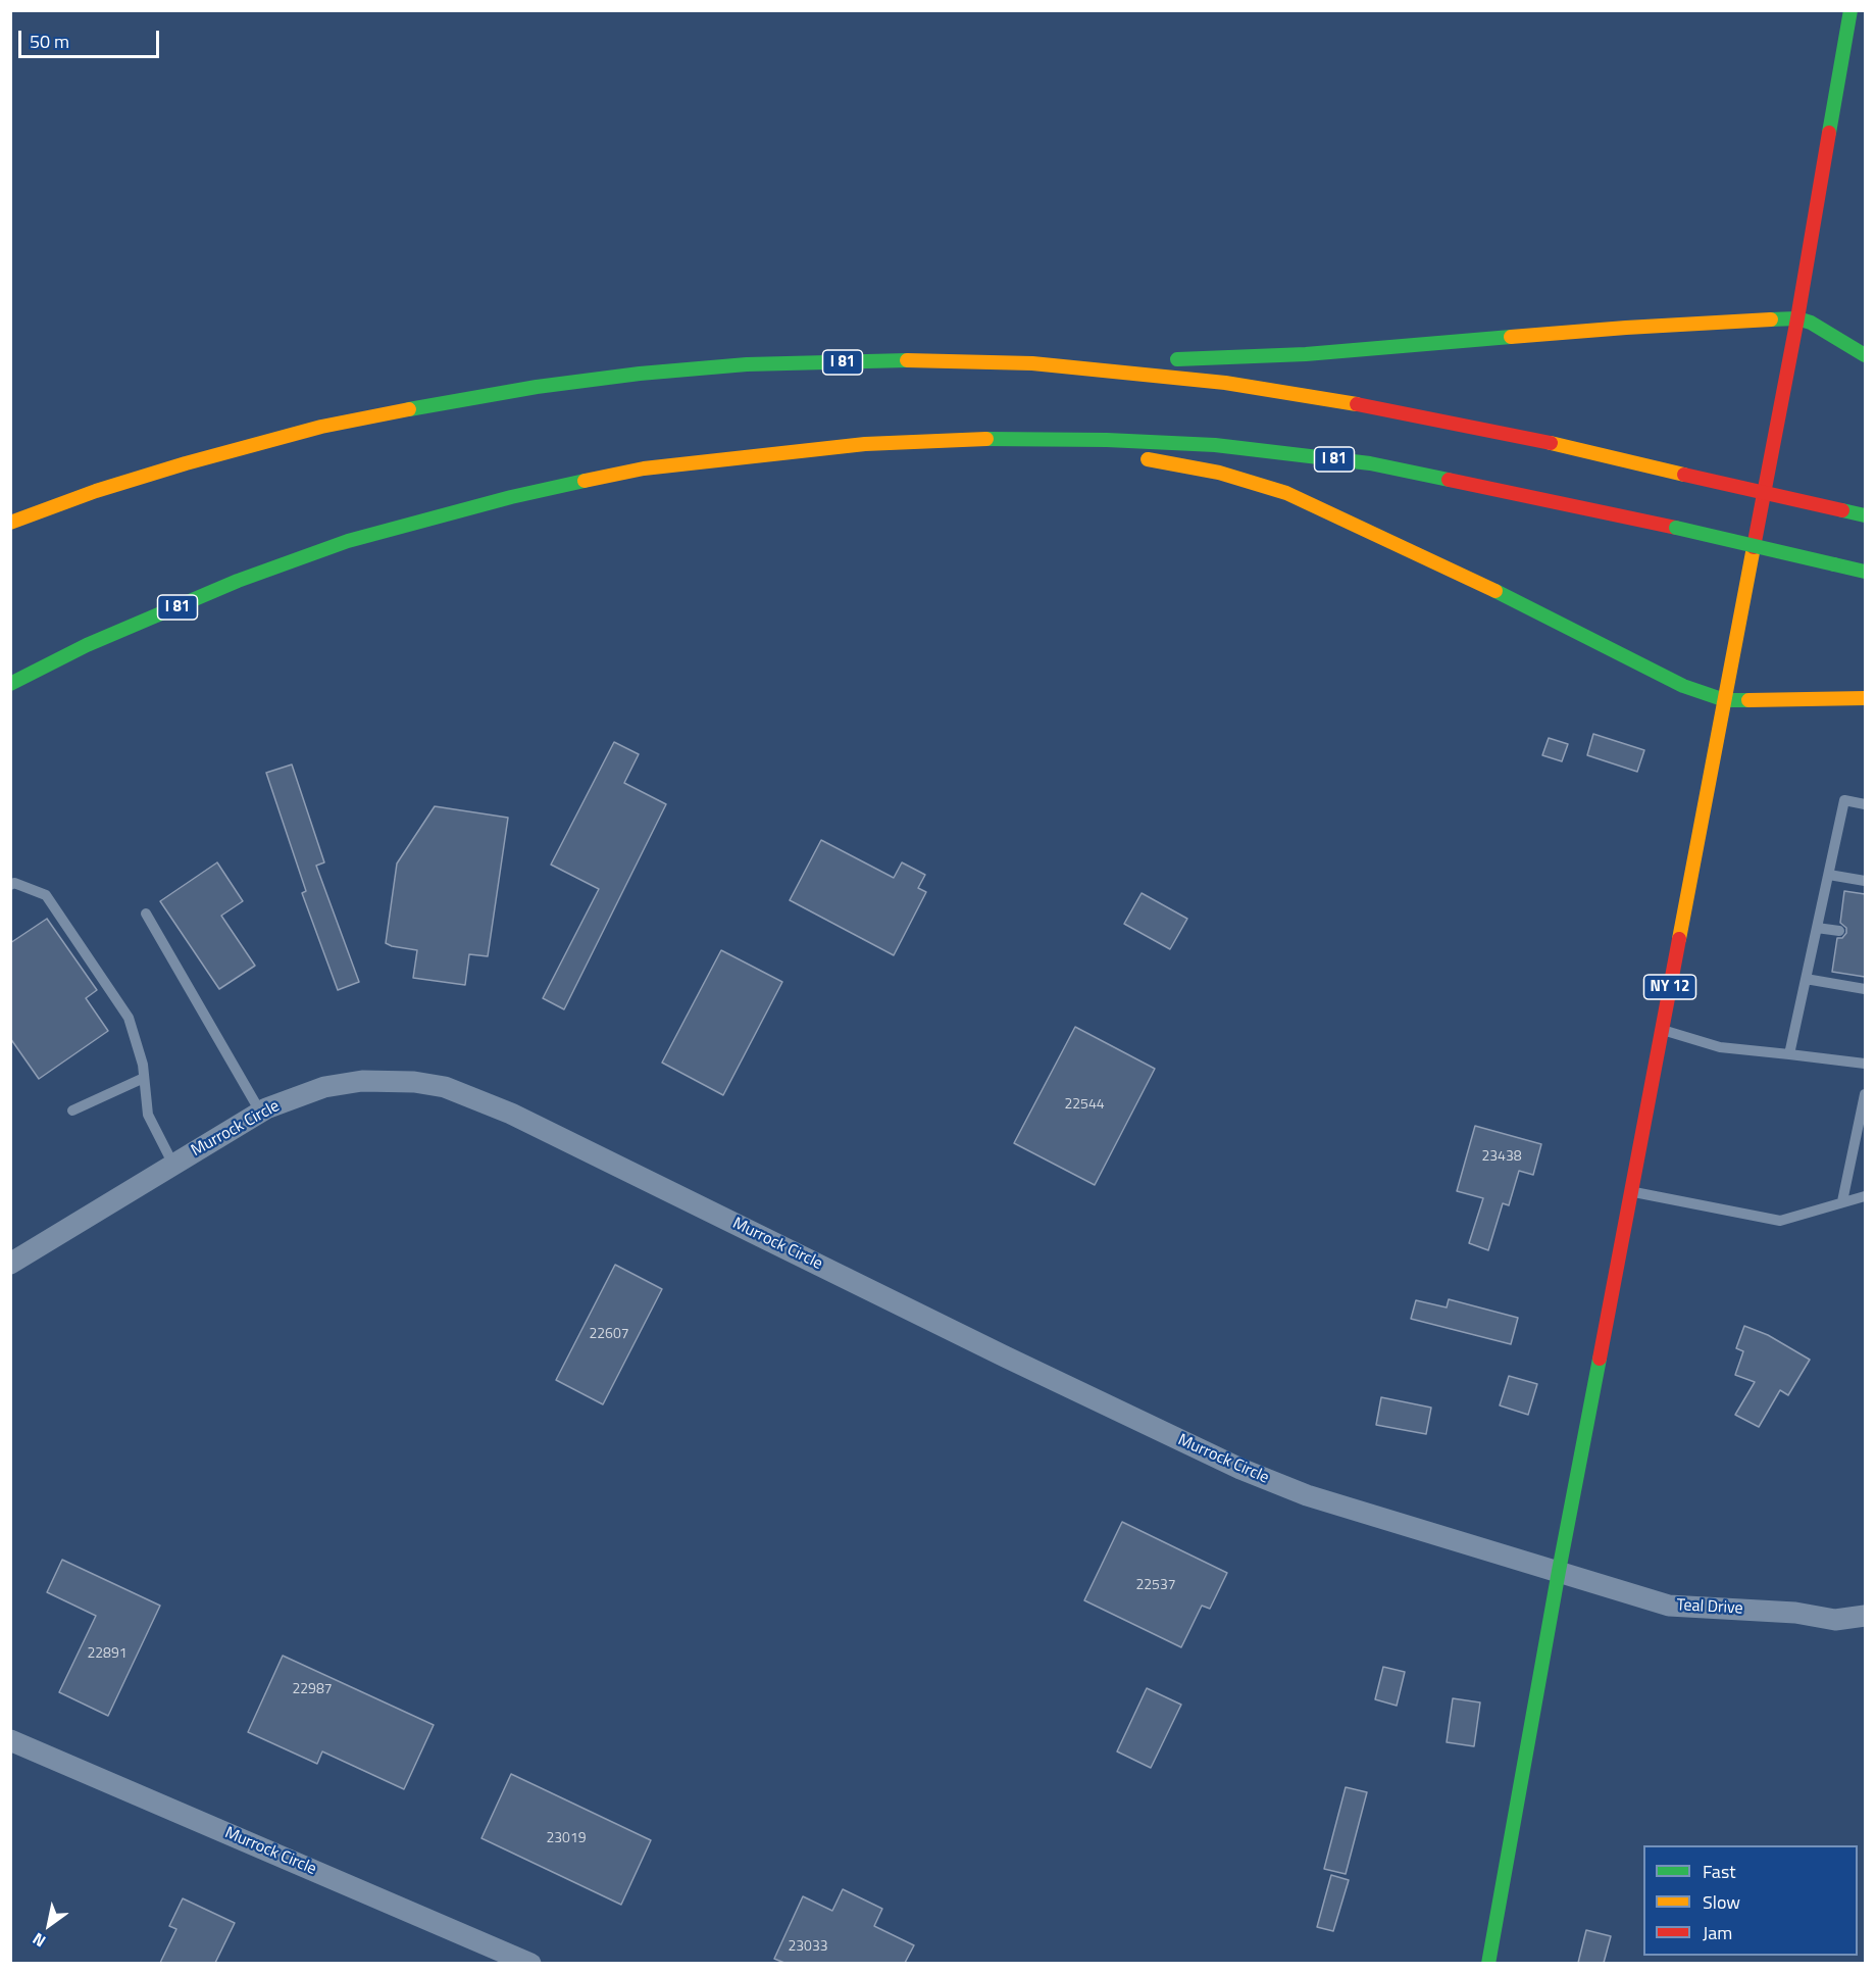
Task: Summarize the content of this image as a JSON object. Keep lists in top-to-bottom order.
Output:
{
  "streets": {
    "main road": ["I 81", "NY 12"],
    "street": ["Murrock Circle", "Teal Drive"]
  },
  "crossings": [
    ["NY 12", "Murrock Circle"],
    ["NY 12", "Teal Drive"],
    ["Murrock Circle", "Teal Drive"]
  ],
  "house_numbers": [
    "22544",
    "23438",
    "22607",
    "22537",
    "22891",
    "22987",
    "23019",
    "23033"
  ],
  "legend": ["Fast", "Slow", "Jam"],
  "scale_bar": "50 m",
  "north": "bottom left"
}
